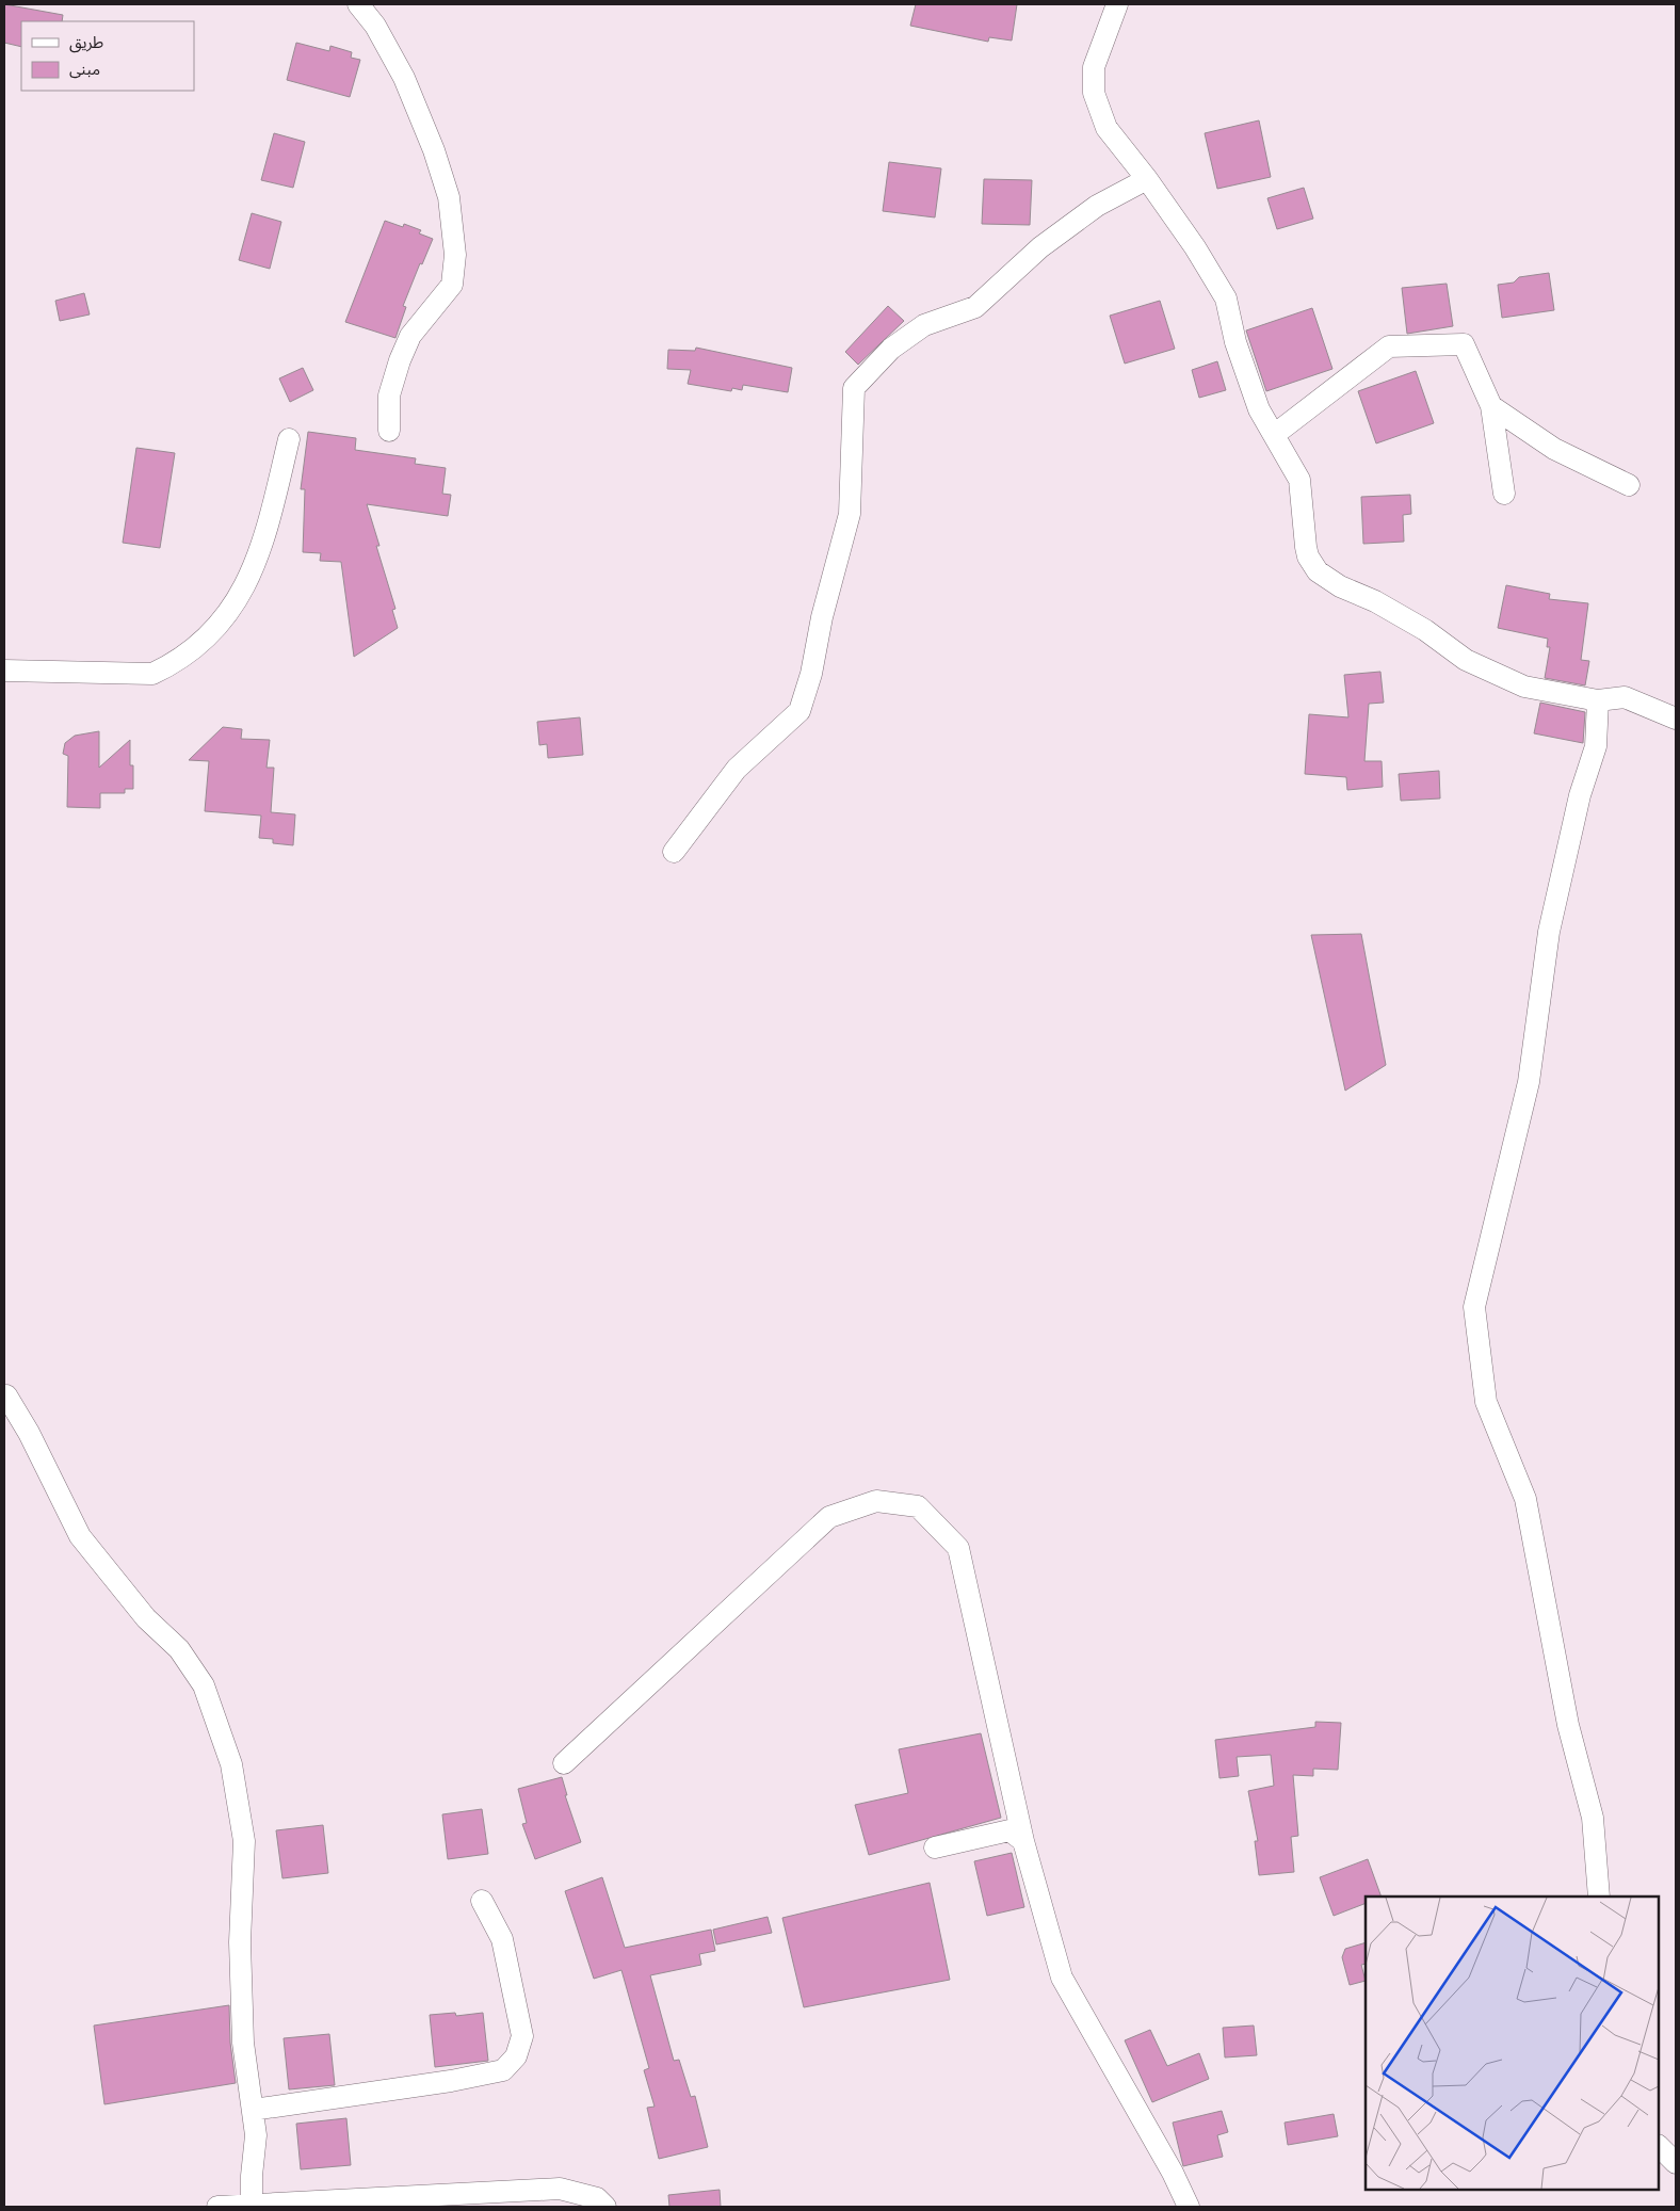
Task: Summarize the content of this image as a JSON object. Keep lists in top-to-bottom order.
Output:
{
  "legend": ["طريق", "مبنى"]
}
